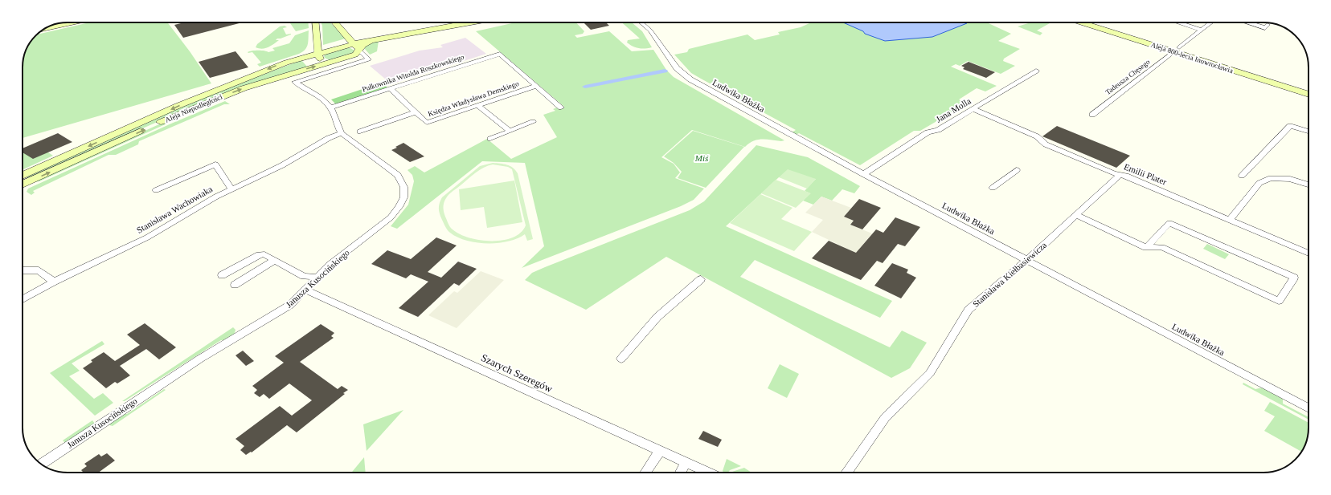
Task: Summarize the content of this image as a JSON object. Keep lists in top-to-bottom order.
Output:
{
  "streets": {
    "street": [
      "Aleja 800-lecia Inowrocławia",
      "Pułkownika Witolda Roszkowskiego",
      "Tadeusza Chęsego",
      "Ludwika Błażka",
      "Księdza Władysława Demskiego",
      "Aleja Niepodległości",
      "Jana Molla",
      "Emilii Plater",
      "Stanisława Wachowiaka",
      "Stanisława Kiełbasiewicza",
      "Janusza Kusocińskiego",
      "Szarych Szeregów"
    ]
  },
  "crossings": [
    ["Aleja 800-lecia Inowrocławia", "Tadeusza Chęsego"],
    ["Pułkownika Witolda Roszkowskiego", "Księdza Władysława Demskiego"],
    ["Ludwika Błażka", "Jana Molla"],
    ["Ludwika Błażka", "Stanisława Kiełbasiewicza"],
    ["Jana Molla", "Emilii Plater"],
    ["Emilii Plater", "Stanisława Kiełbasiewicza"],
    ["Stanisława Wachowiaka", "Janusza Kusocińskiego"],
    ["Janusza Kusocińskiego", "Szarych Szeregów"]
  ],
  "parks": ["Miś"]
}
